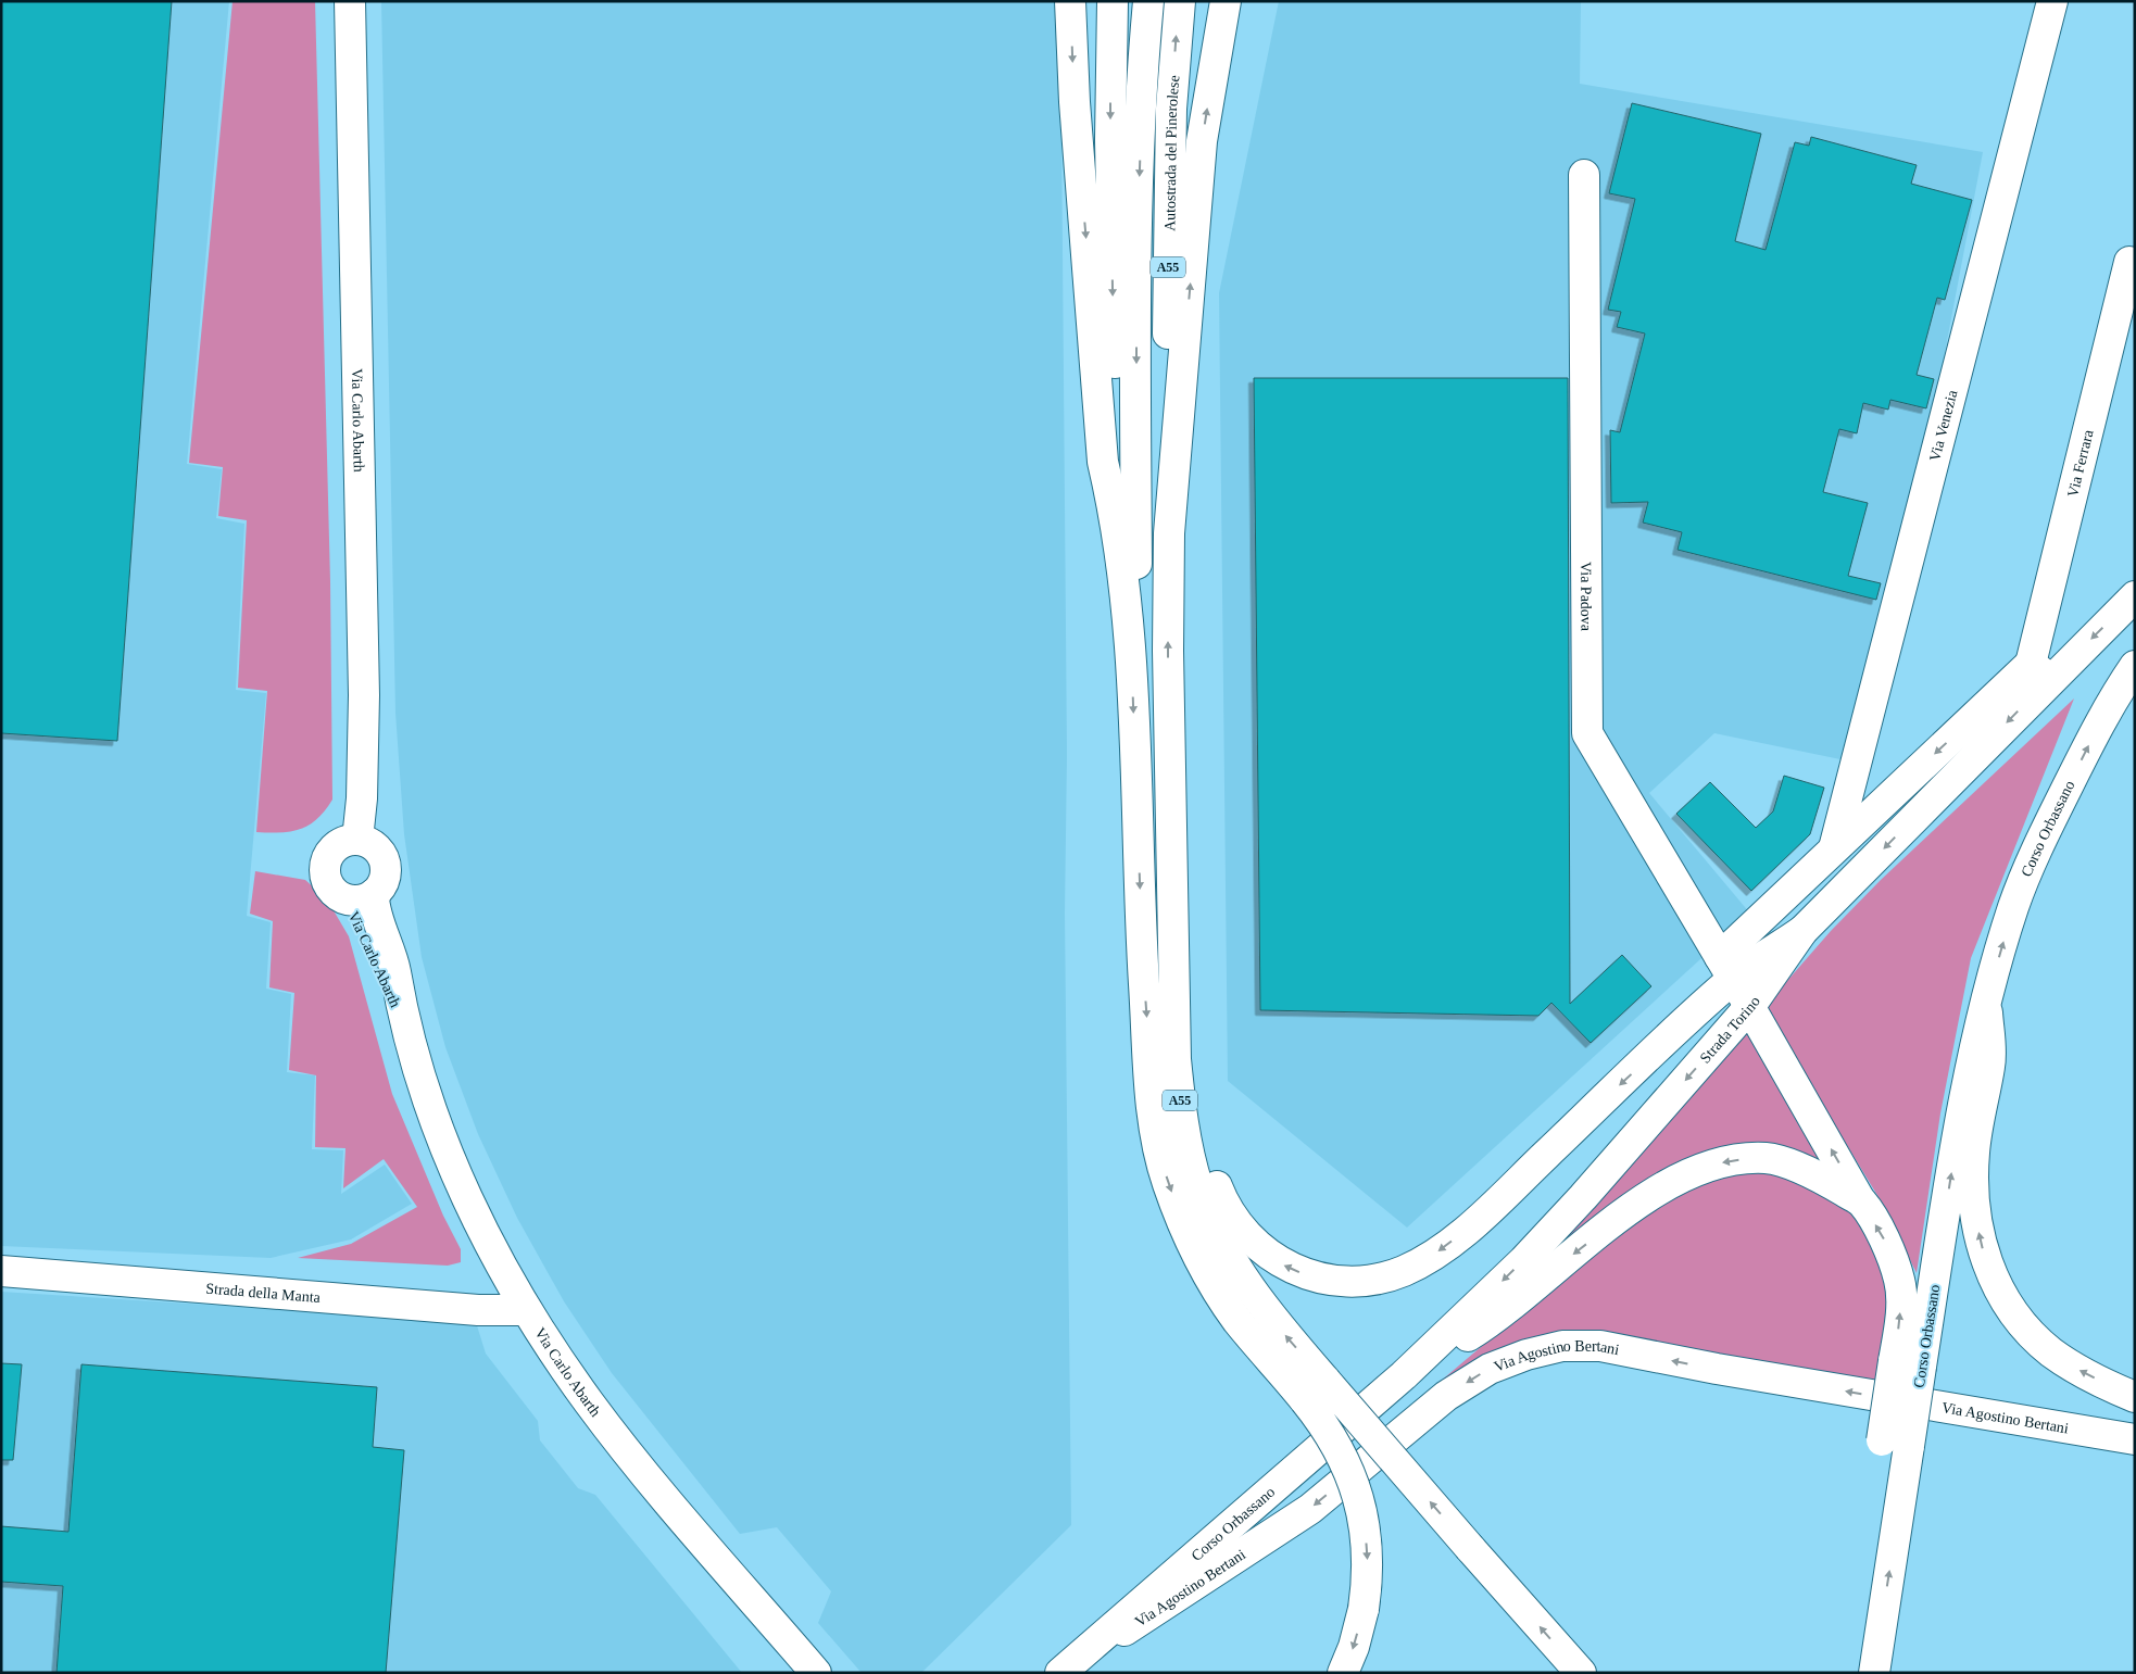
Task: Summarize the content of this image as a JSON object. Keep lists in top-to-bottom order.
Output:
{
  "streets": {
    "main road": [
      "Autostrada del Pinerolese",
      "A55",
      "Via Carlo Abarth",
      "Via Venezia",
      "Via Ferrara",
      "Via Padova",
      "Corso Orbassano",
      "Strada Torino",
      "Strada della Manta",
      "Via Agostino Bertani"
    ]
  },
  "crossings": [
    ["Autostrada del Pinerolese", "A55"],
    ["Via Carlo Abarth", "Strada della Manta"],
    ["Via Venezia", "Strada Torino"],
    ["Via Ferrara", "Strada Torino"],
    ["Via Padova", "Corso Orbassano"],
    ["Via Padova", "Strada Torino"],
    ["Corso Orbassano", "Strada Torino"],
    ["Corso Orbassano", "Via Agostino Bertani"]
  ],
  "one_way": ["Corso Orbassano", "Strada Torino"]
}
